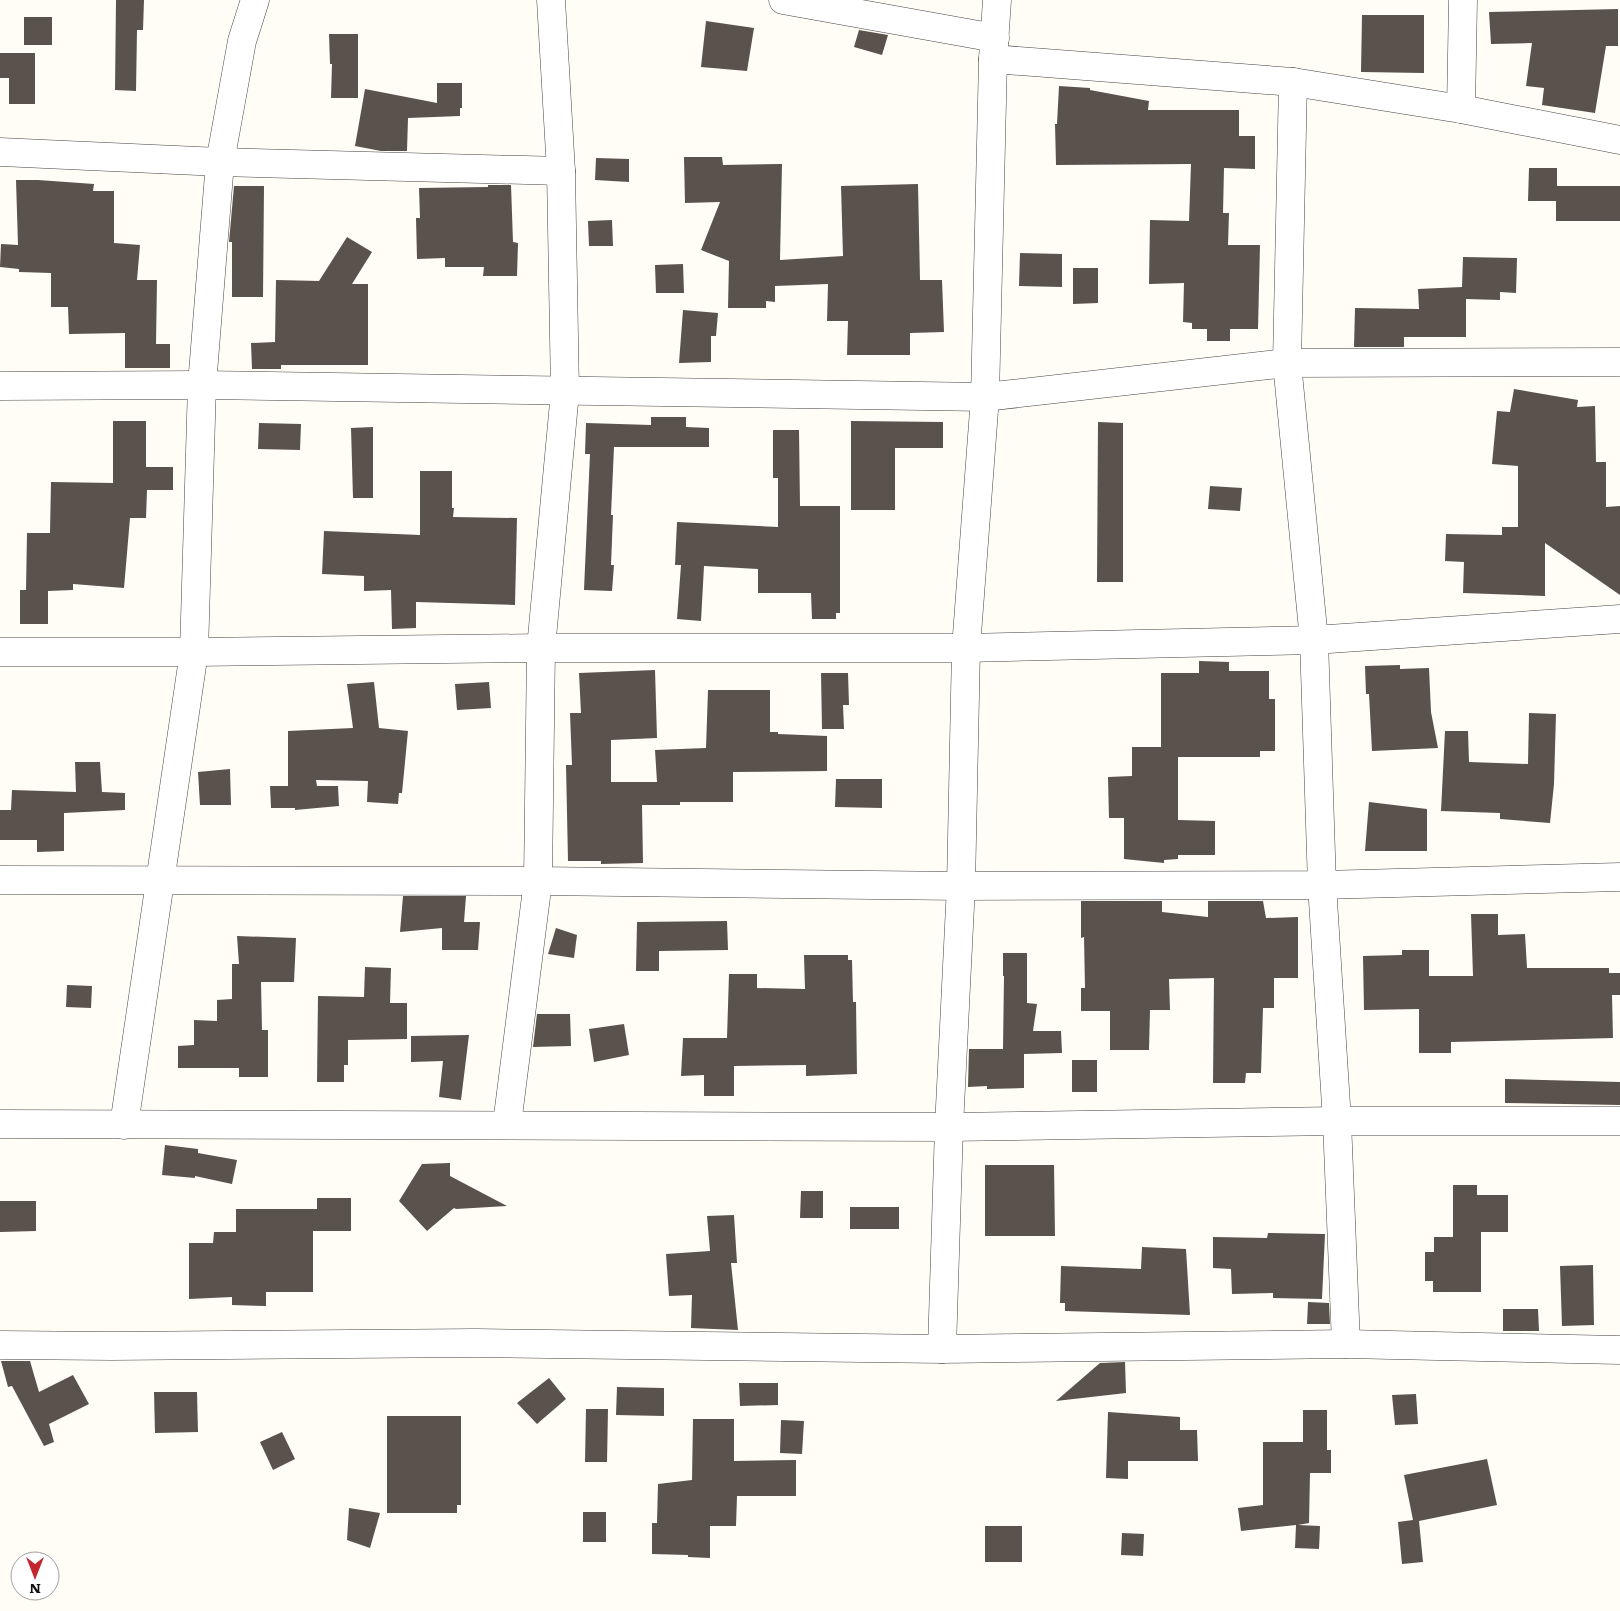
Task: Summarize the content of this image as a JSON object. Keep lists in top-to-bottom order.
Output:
{
  "north": "bottom"
}
